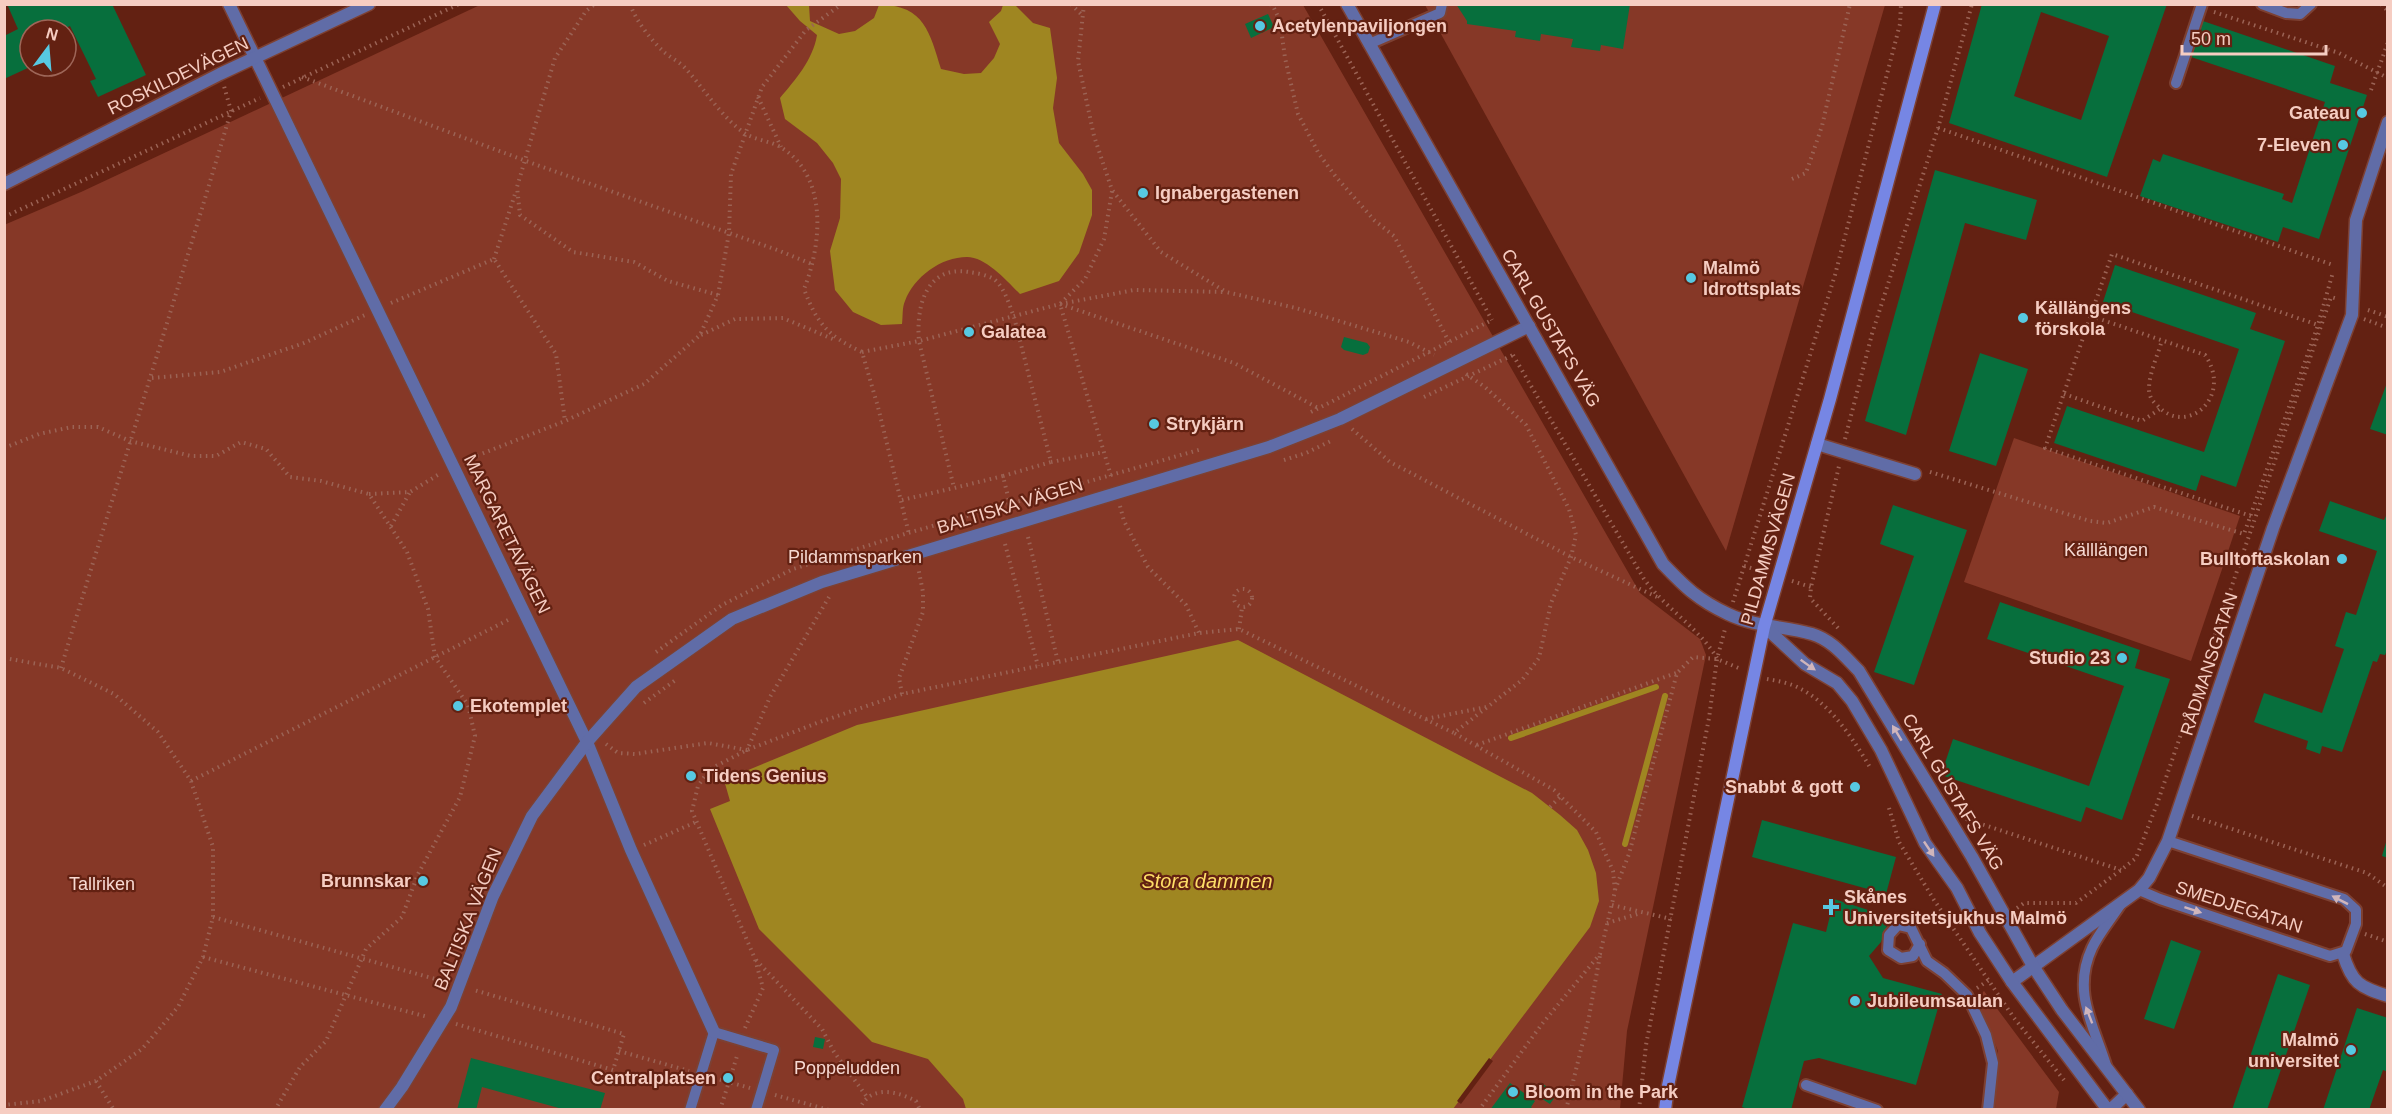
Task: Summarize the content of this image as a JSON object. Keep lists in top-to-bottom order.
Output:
{
  "streets": {
    "main road": ["PILDAMMSVÄGEN"],
    "street": [
      "ROSKILDEVÄGEN",
      "CARL GUSTAFS VÄG",
      "BALTISKA VÄGEN",
      "MARGARETAVÄGEN",
      "RÅDMANSGATAN"
    ],
    "lane": ["SMEDJEGATAN"]
  },
  "crossings": [
    ["ROSKILDEVÄGEN", "MARGARETAVÄGEN"],
    ["CARL GUSTAFS VÄG", "BALTISKA VÄGEN"],
    ["CARL GUSTAFS VÄG", "PILDAMMSVÄGEN"],
    ["CARL GUSTAFS VÄG", "RÅDMANSGATAN"],
    ["BALTISKA VÄGEN", "MARGARETAVÄGEN"],
    ["RÅDMANSGATAN", "SMEDJEGATAN"]
  ],
  "water": ["Stora dammen"],
  "parks": [
    "Källlängen",
    "Pildammsparken",
    "Tallriken",
    "Poppeludden"
  ],
  "places": {
    "other": [
      "Acetylenpaviljongen",
      "Gateau",
      "7-Eleven",
      "Ignabergastenen",
      "Malmö Idrottsplats",
      "Källängens förskola",
      "Galatea",
      "Strykjärn",
      "Bulltoftaskolan",
      "Studio 23",
      "Ekotemplet",
      "Tidens Genius",
      "Snabbt & gott",
      "Brunnskar",
      "Jubileumsaulan",
      "Malmö universitet",
      "Centralplatsen",
      "Bloom in the Park"
    ],
    "health": ["Skånes Universitetsjukhus Malmö"]
  },
  "scale_bar": "50 m",
  "north": "top"
}
